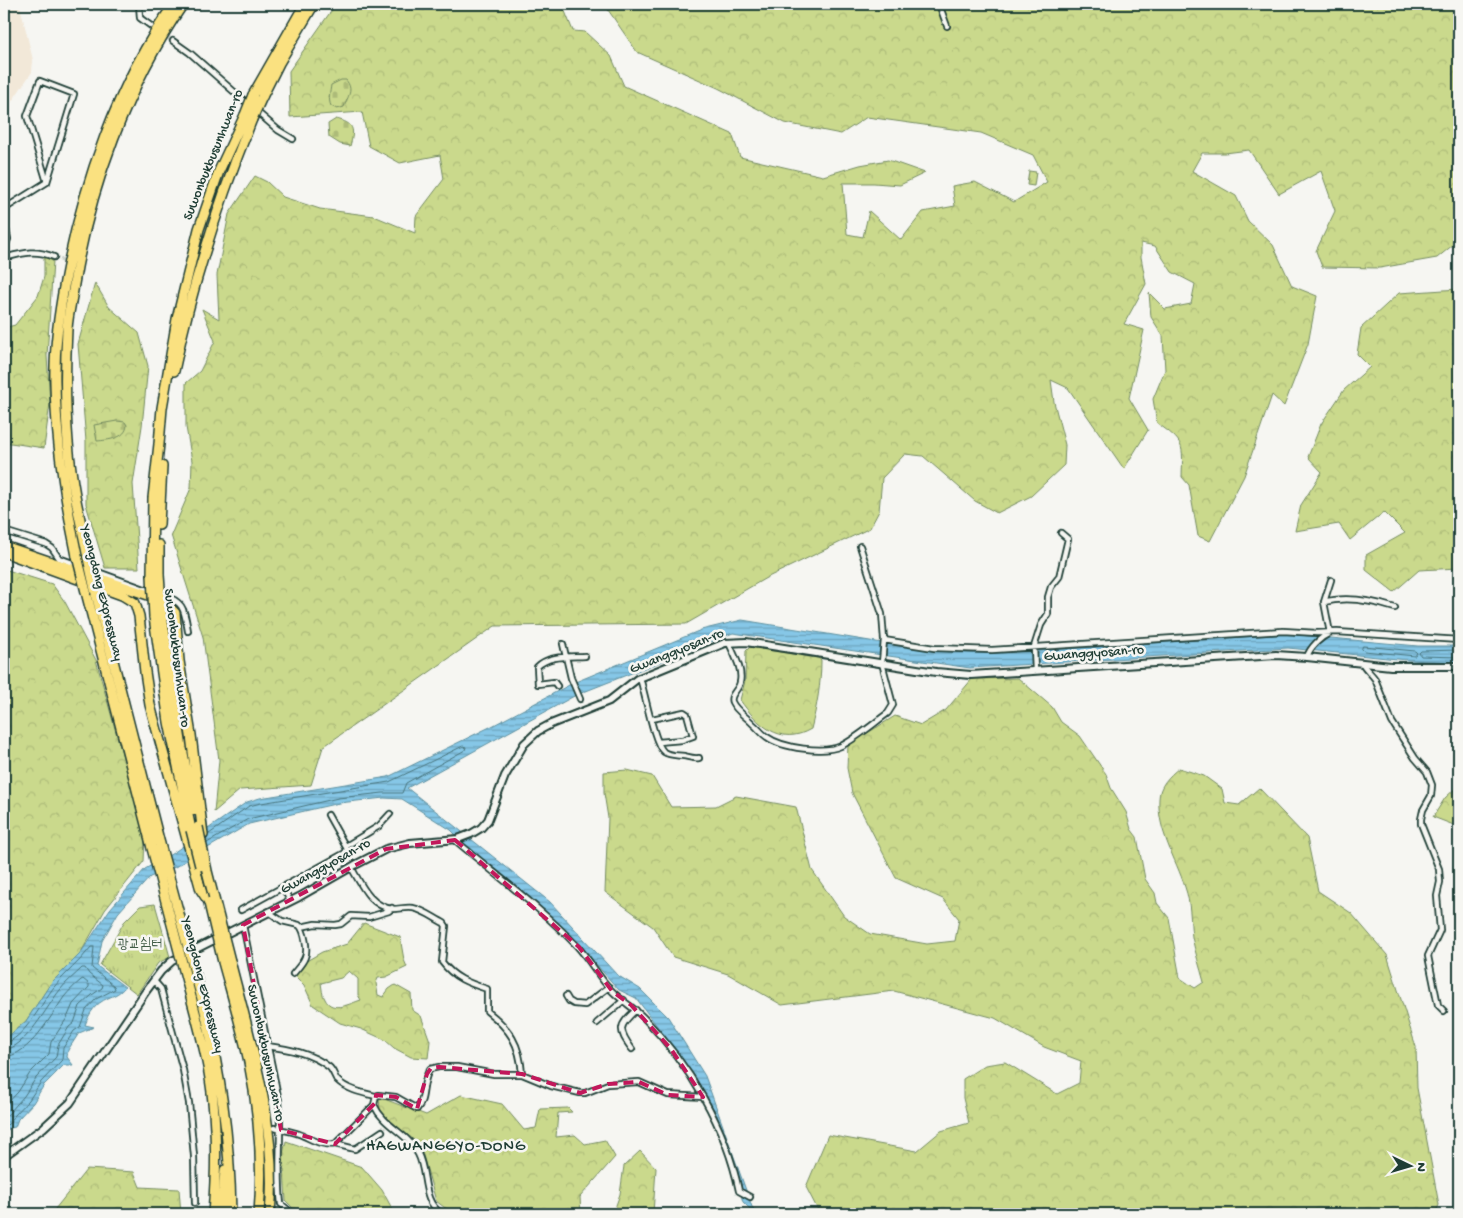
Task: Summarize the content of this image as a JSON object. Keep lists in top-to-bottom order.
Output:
{
  "streets": {
    "highway": ["Suwonbukbusunhwan-ro", "Yeongdong Expressway"],
    "street": ["Gwanggyosan-ro"]
  },
  "districts": ["HAGWANGGYO-DONG"],
  "parks": ["광교쉼터"],
  "north": "right"
}
